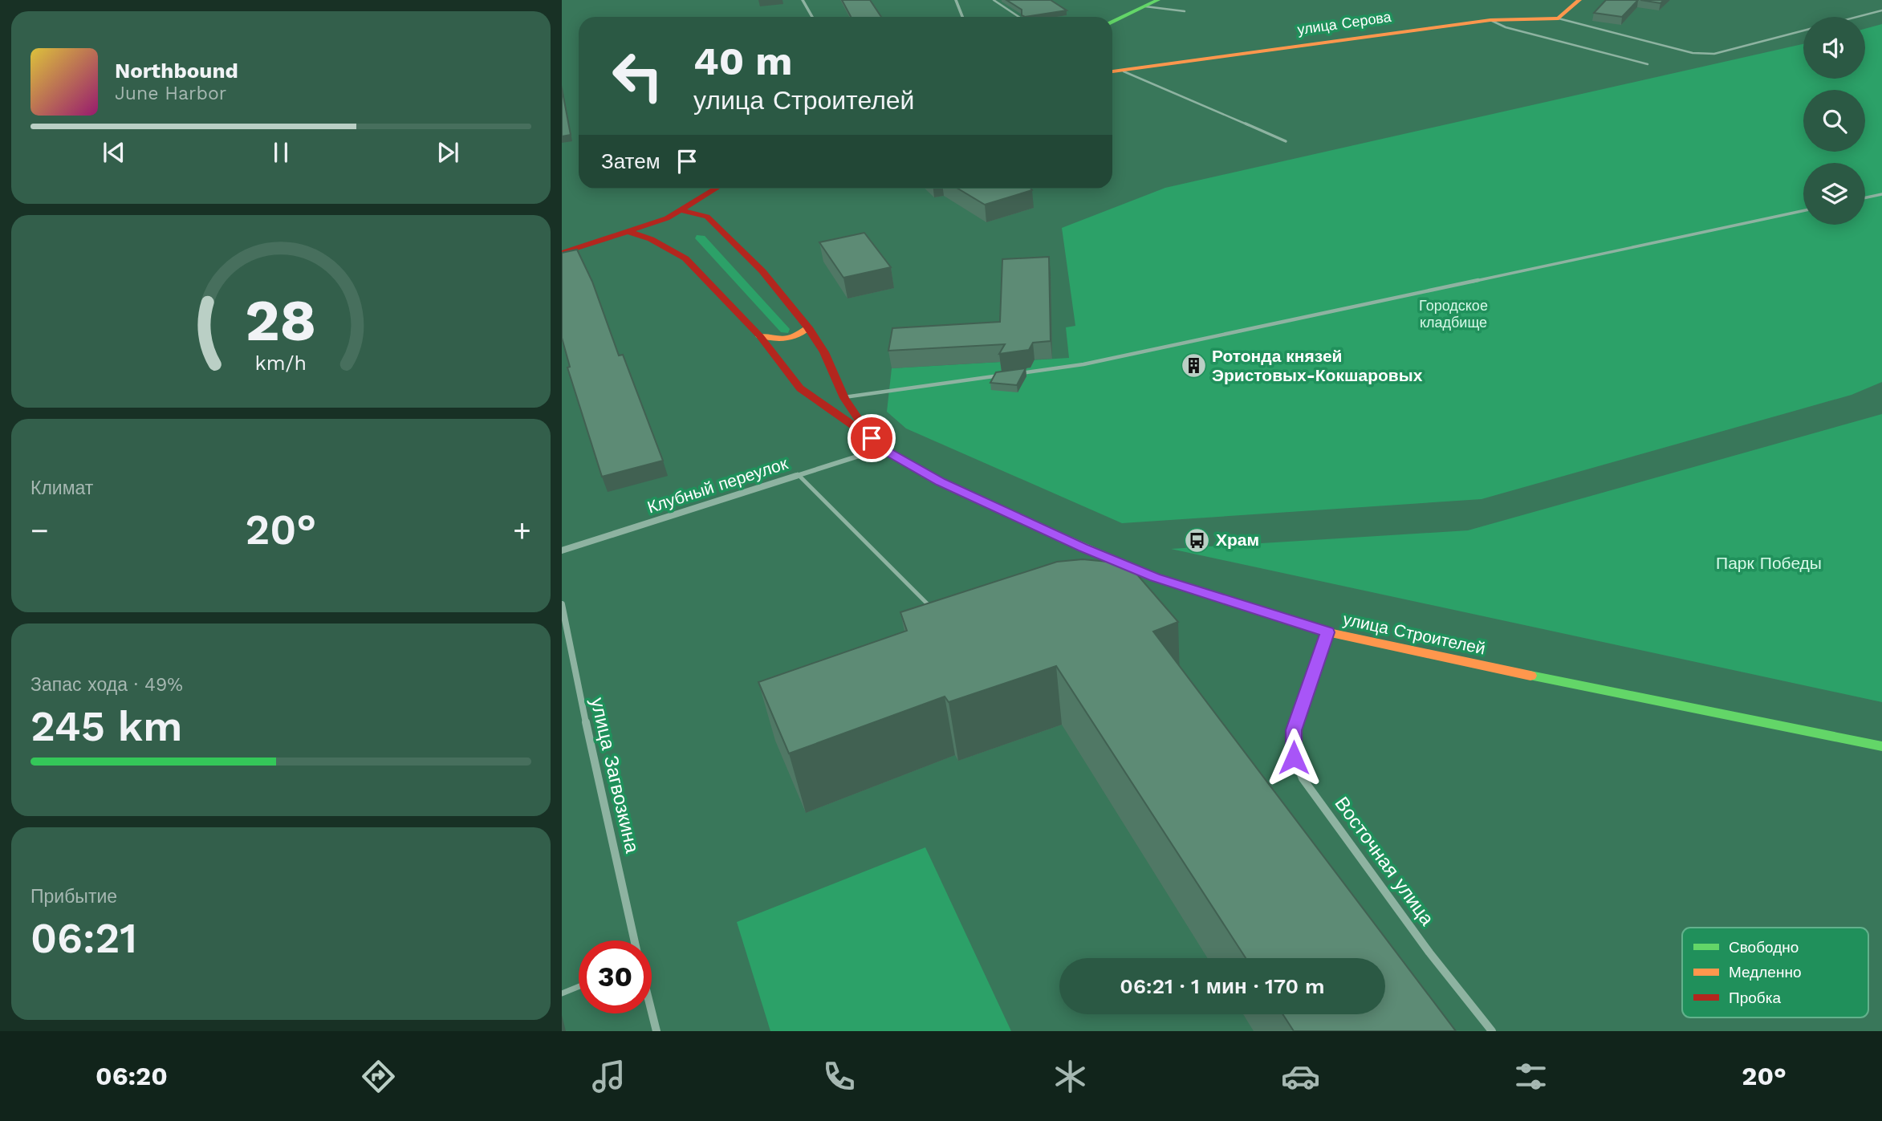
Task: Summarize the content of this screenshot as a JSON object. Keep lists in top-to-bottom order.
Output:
{
  "streets": {
    "main road": ["улица Серова", "улица Строителей"],
    "street": ["Клубный переулок", "улица Загвозкина", "Восточная улица"]
  },
  "crossings": [
    ["Клубный переулок", "улица Строителей"],
    ["улица Строителей", "Восточная улица"]
  ],
  "parks": ["Городское кладбище", "Парк Победы"],
  "places": {
    "building": ["Ротонда князей Эристовых-Кокшаровых"],
    "bus stop": ["Храм"]
  },
  "legend": ["Свободно", "Медленно", "Пробка"],
  "page": {
    "turn": ["40 m", "улица Строителей"],
    "song": ["Northbound", "June Harbor"],
    "then": "Затем",
    "tile": [
      "Климат",
      ["Запас хода · 49%", "245 km"],
      ["Прибытие", "06:21"]
    ],
    "heat": ["−", "20°", "+"],
    "limit": "30",
    "trip": "06:21 · 1 мин · 170 m",
    "tabs": ["06:20", "20°"],
    "gauge": ["28", "km/h"]
  }
}
